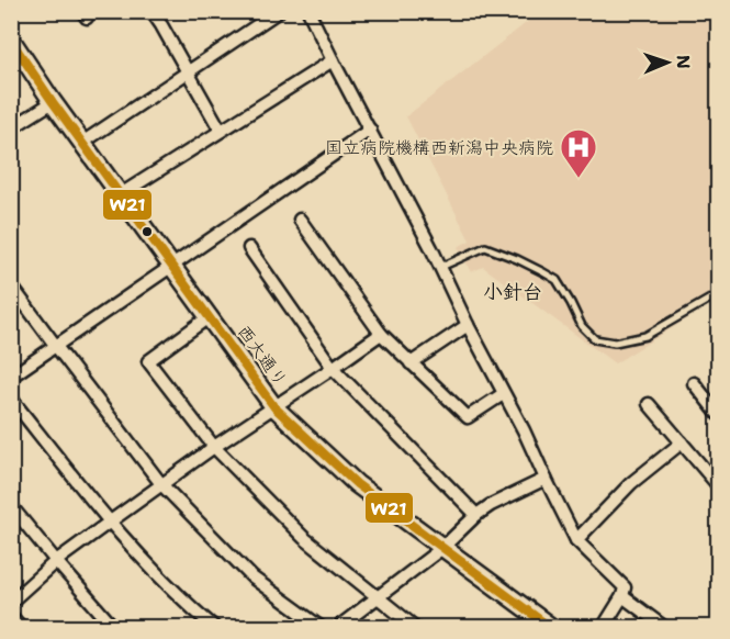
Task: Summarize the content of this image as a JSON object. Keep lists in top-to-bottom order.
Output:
{
  "streets": {
    "street": ["西大通り"]
  },
  "districts": ["小針台"],
  "places": {
    "hospital": ["国立病院機構西新潟中央病院"]
  },
  "lines": ["transit line W21"],
  "north": "right"
}
